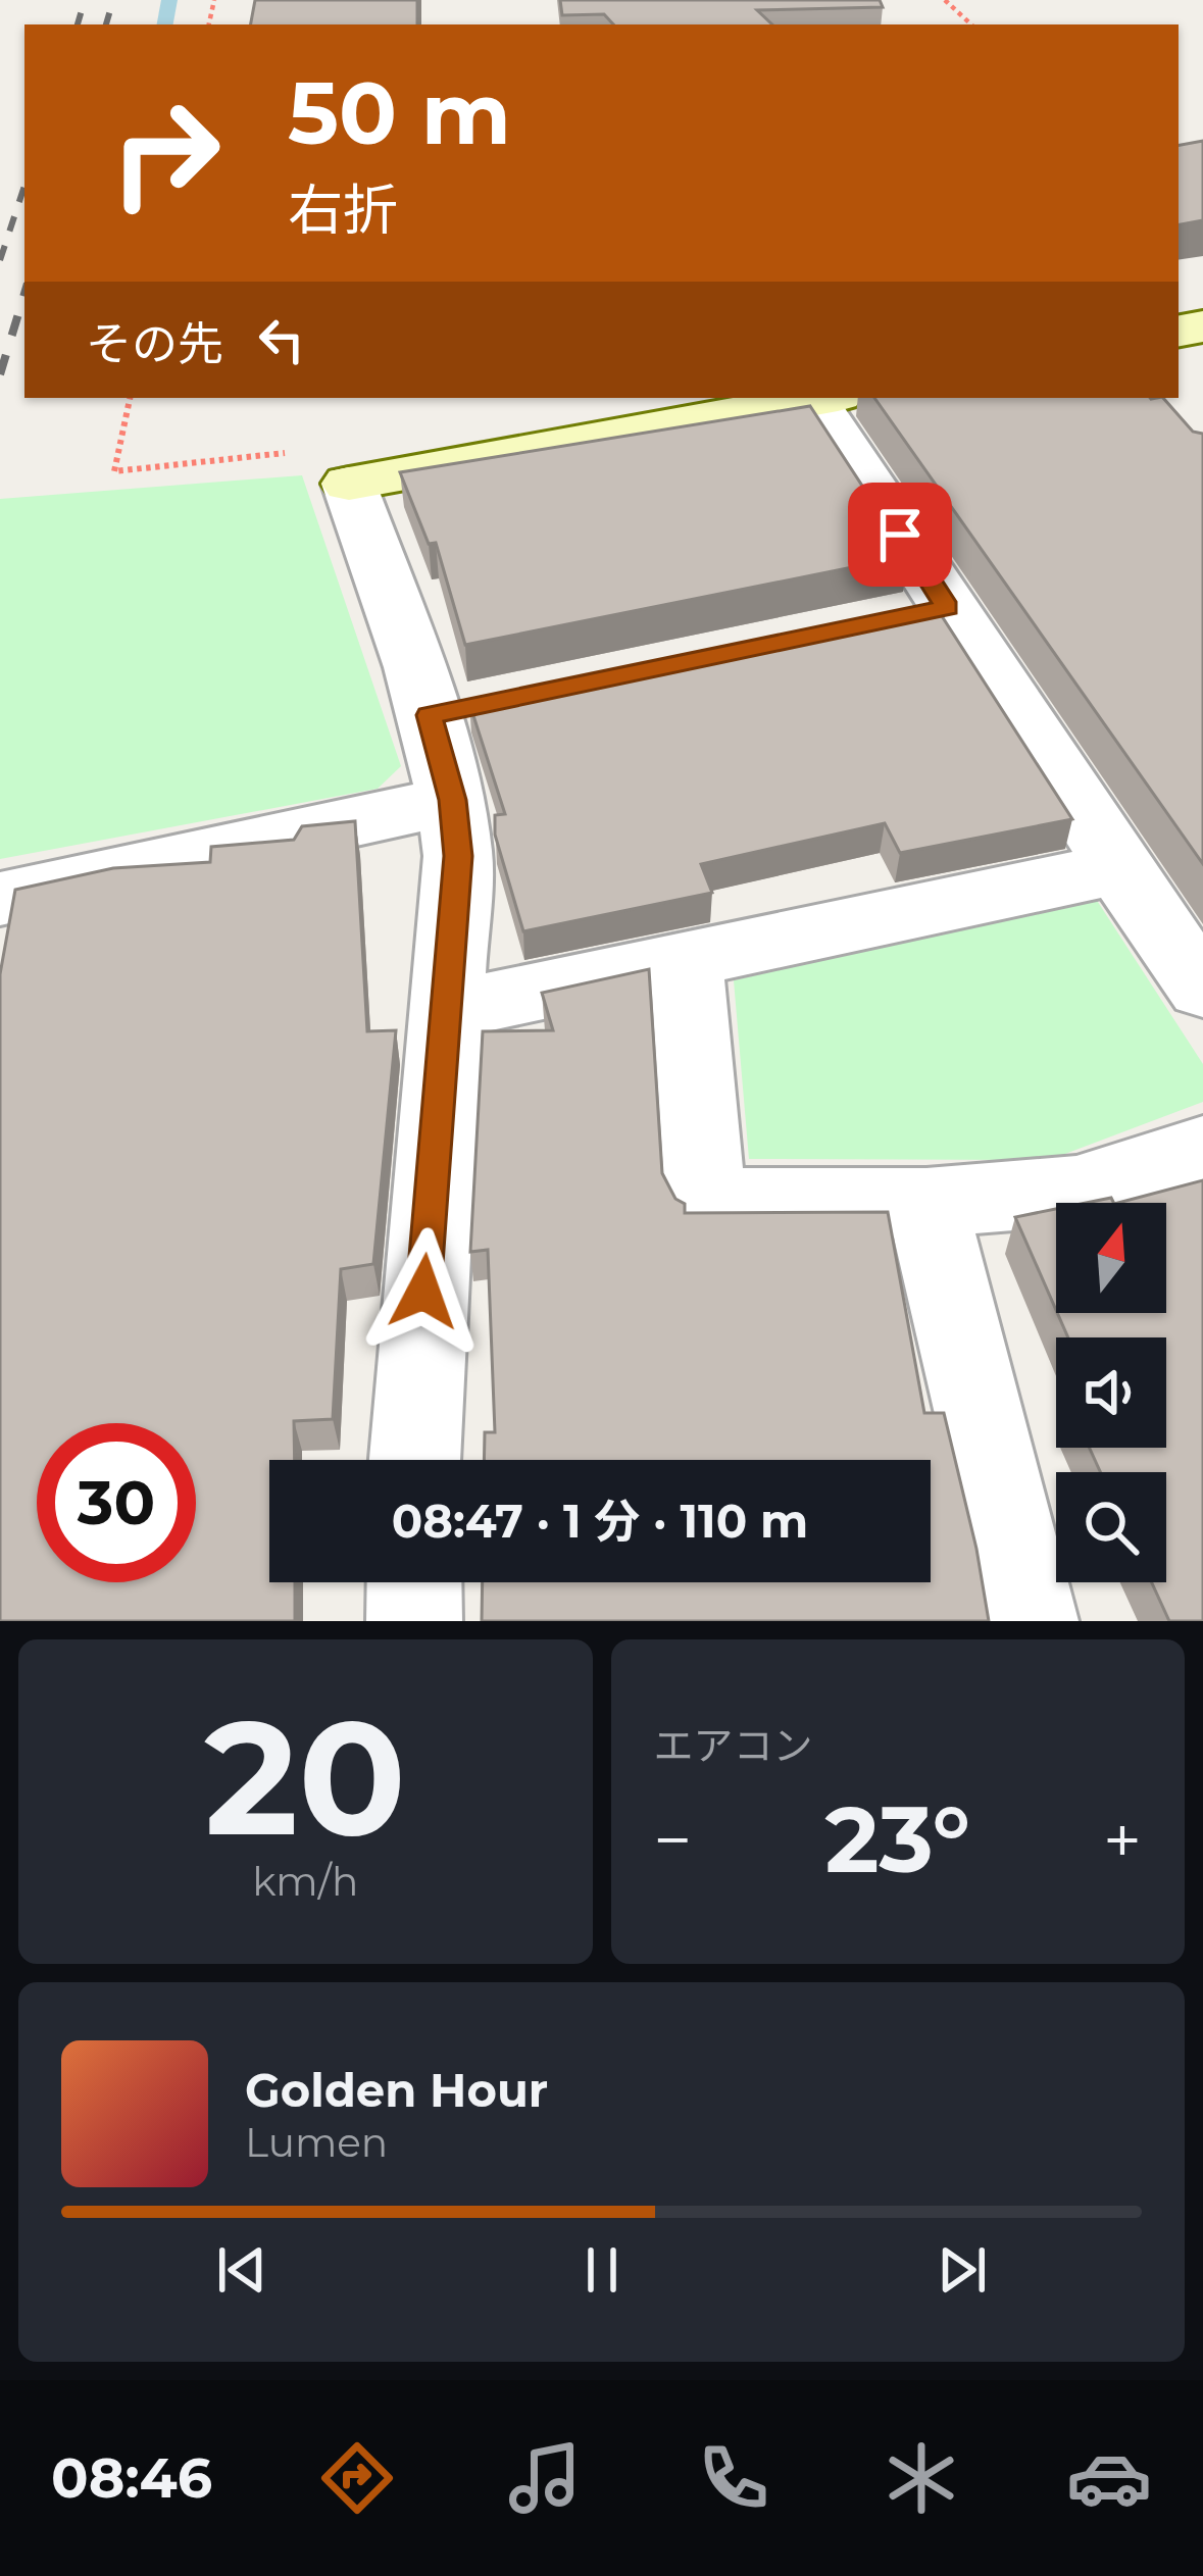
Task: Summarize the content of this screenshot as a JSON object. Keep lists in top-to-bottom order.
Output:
{
  "north": "top",
  "page": {
    "turn": ["50 m", "右折"],
    "then": "その先",
    "limit": "30",
    "trip": "08:47 · 1 分 · 110 m",
    "tile": [
      ["20", "km/h"],
      "エアコン"
    ],
    "heat": ["−", "23°", "+"],
    "song": ["Golden Hour", "Lumen"],
    "tabs": "08:46"
  }
}
